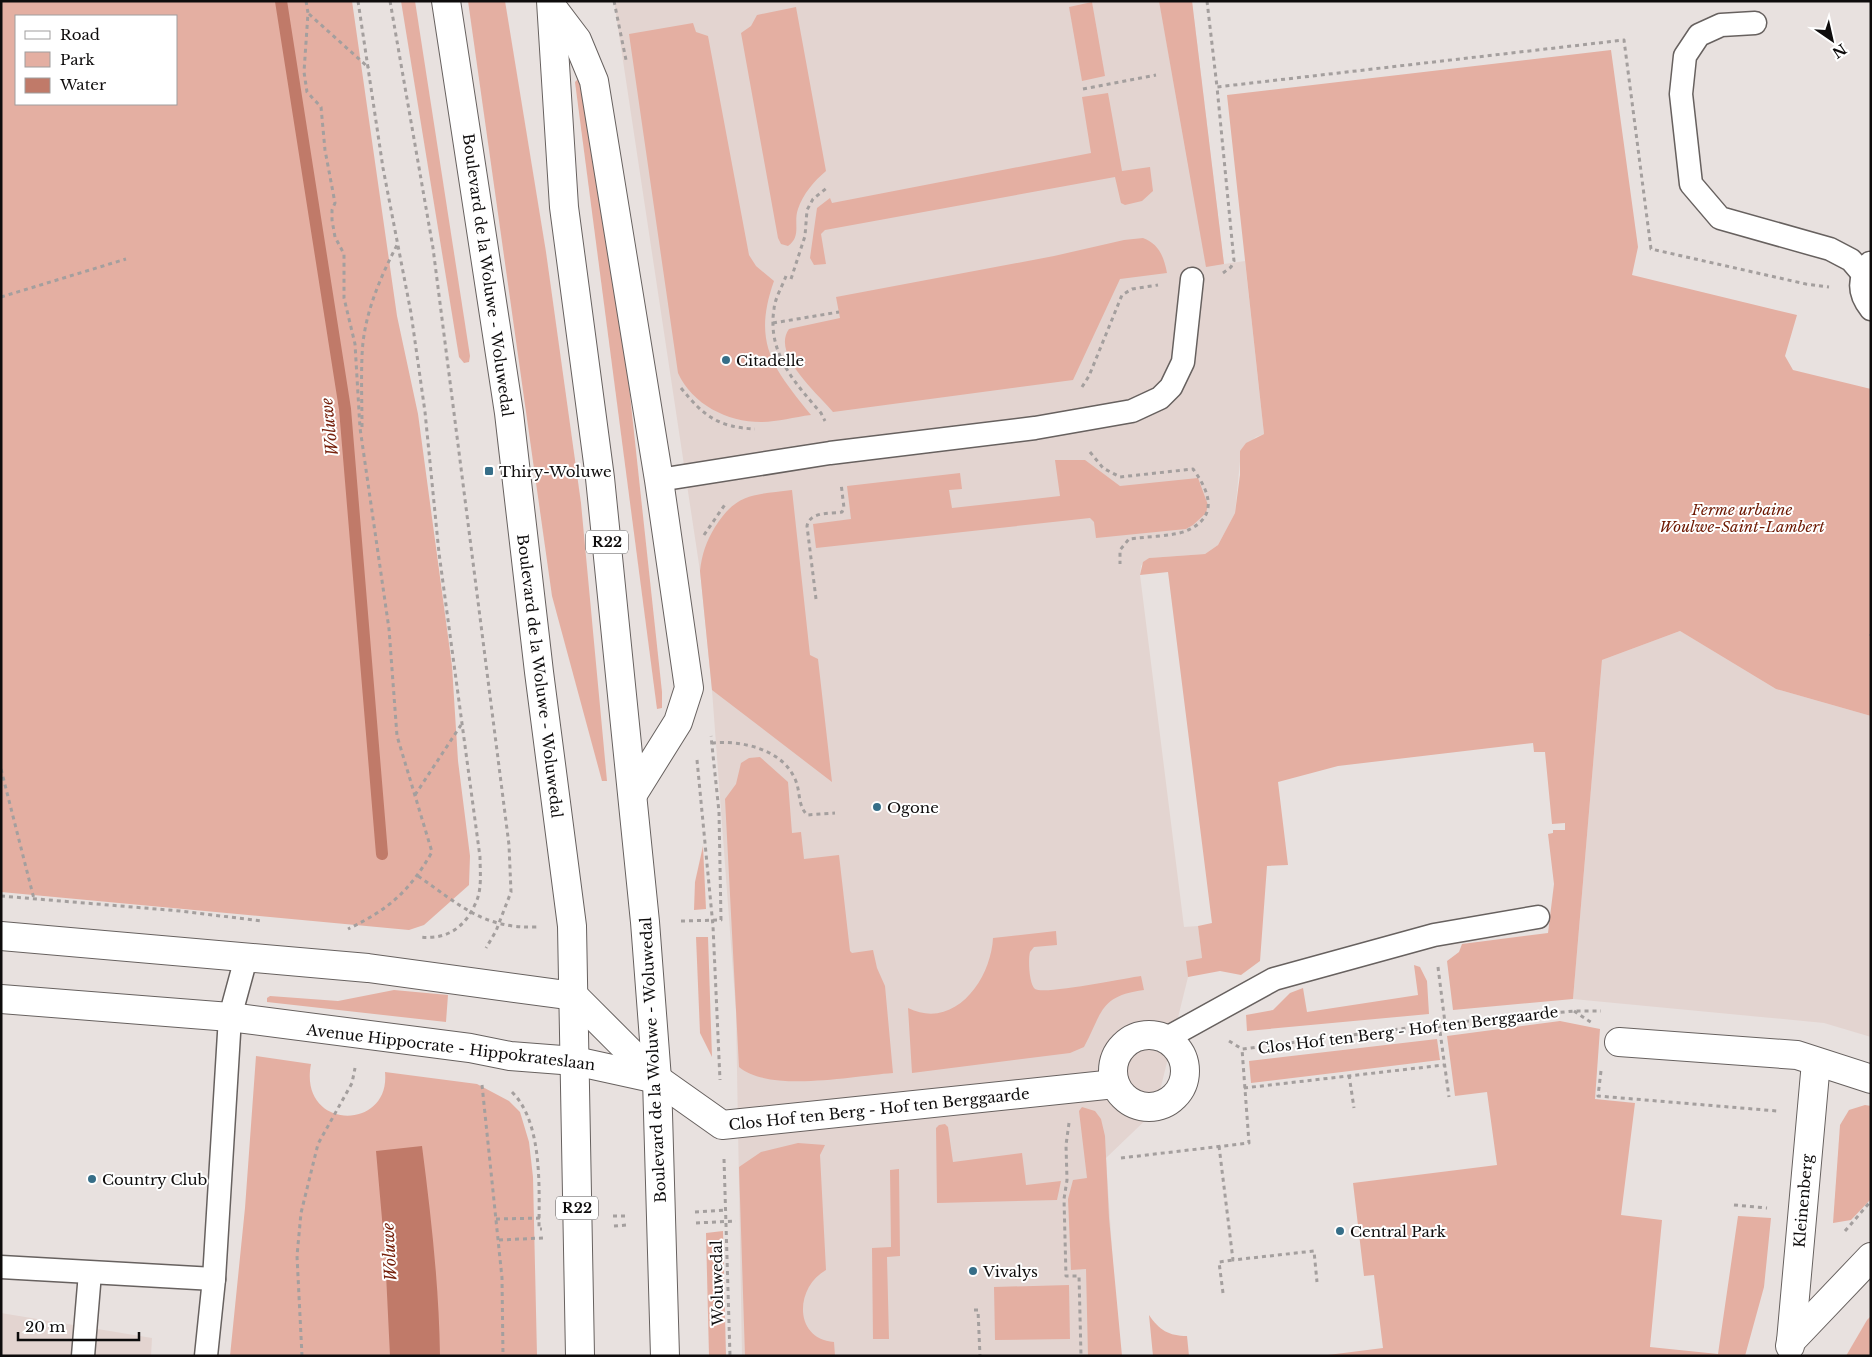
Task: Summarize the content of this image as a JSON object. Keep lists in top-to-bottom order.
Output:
{
  "streets": {
    "main road": [
      "Boulevard de la Woluwe - Woluwedal",
      "R22",
      "Clos Hof ten Berg - Hof ten Berggaarde",
      "Avenue Hippocrate - Hippokrateslaan",
      "Kleinenberg"
    ],
    "path": ["Woluwedal"]
  },
  "crossings": [
    ["Boulevard de la Woluwe - Woluwedal", "Clos Hof ten Berg - Hof ten Berggaarde"],
    ["Boulevard de la Woluwe - Woluwedal", "Avenue Hippocrate - Hippokrateslaan"],
    ["Clos Hof ten Berg - Hof ten Berggaarde", "Avenue Hippocrate - Hippokrateslaan"],
    ["Clos Hof ten Berg - Hof ten Berggaarde", "Woluwedal"]
  ],
  "water": ["Woluwe"],
  "parks": ["Ferme urbaine Woulwe-Saint-Lambert"],
  "places": {
    "other": [
      "Citadelle",
      "Ogone",
      "Country Club",
      "Central Park",
      "Vivalys"
    ],
    "transit": ["Thiry-Woluwe"]
  },
  "legend": ["Road", "Park", "Water"],
  "scale_bar": "20 m",
  "north": "bottom right"
}
